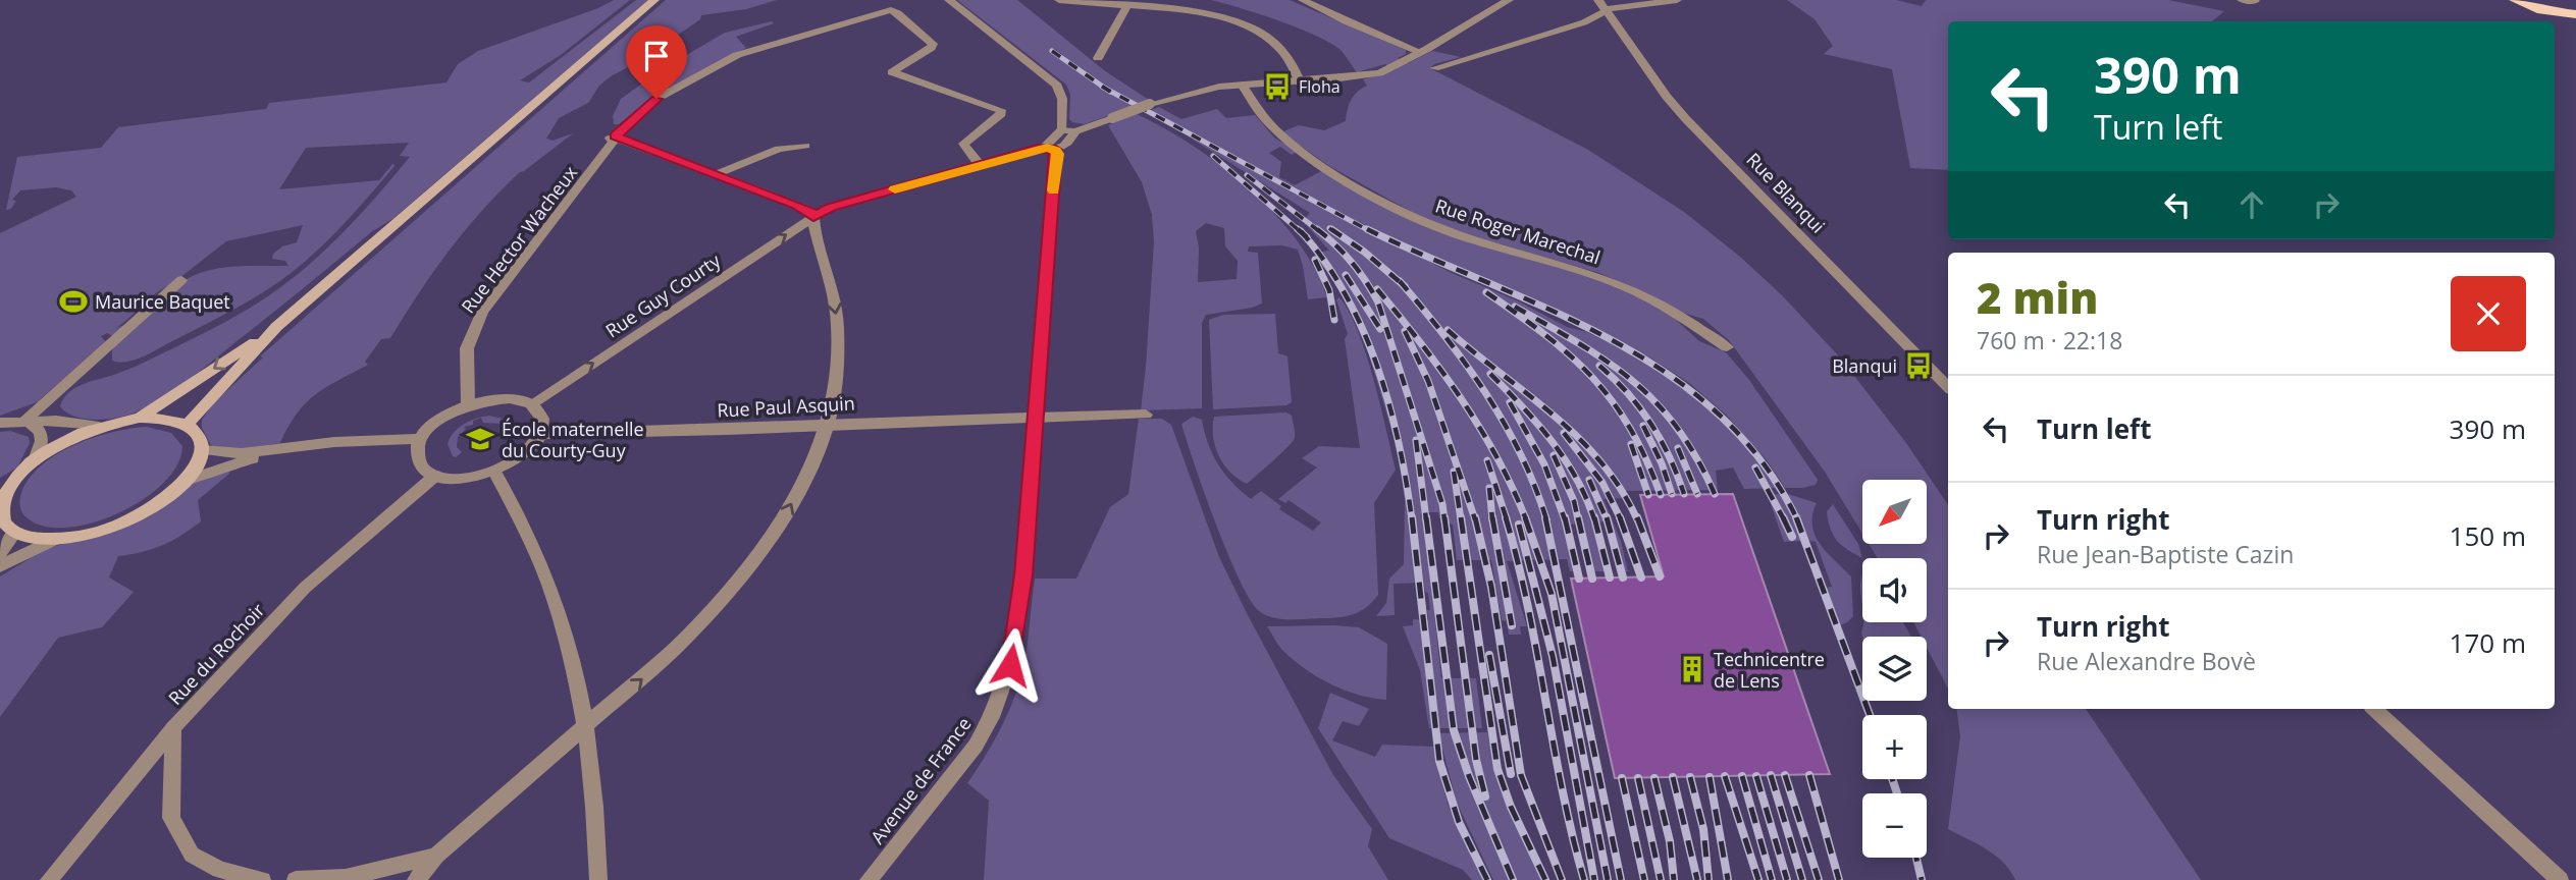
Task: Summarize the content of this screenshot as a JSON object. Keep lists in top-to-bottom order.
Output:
{
  "streets": {
    "street": [
      "Rue Blanqui",
      "Rue Roger Marechal",
      "Rue Hector Wacheux",
      "Rue Guy Courty",
      "Rue Paul Asquin",
      "Rue du Rochoir",
      "Avenue de France"
    ]
  },
  "crossings": [
    ["Rue Hector Wacheux", "Rue Guy Courty"],
    ["Rue Guy Courty", "Avenue de France"],
    ["Rue Paul Asquin", "Avenue de France"]
  ],
  "one_way": ["Rue Guy Courty"],
  "places": {
    "bus stop": ["Floha", "Blanqui"],
    "sports": ["Maurice Baquet"],
    "school or university": ["École maternelle du Courty-Guy"],
    "building": ["Technicentre de Lens"]
  },
  "north": "bottom left",
  "page": {
    "turn": ["390 m", "Turn left"],
    "heading": ["2 min", "760 m · 22:18"],
    "list": [
      {
        "name": "Turn left",
        "value": "390 m"
      },
      {
        "name": "Turn right",
        "note": "Rue Jean-Baptiste Cazin",
        "value": "150 m"
      },
      {
        "name": "Turn right",
        "note": "Rue Alexandre Bovè",
        "value": "170 m"
      }
    ],
    "map_buttons": ["+", "−"]
  }
}
